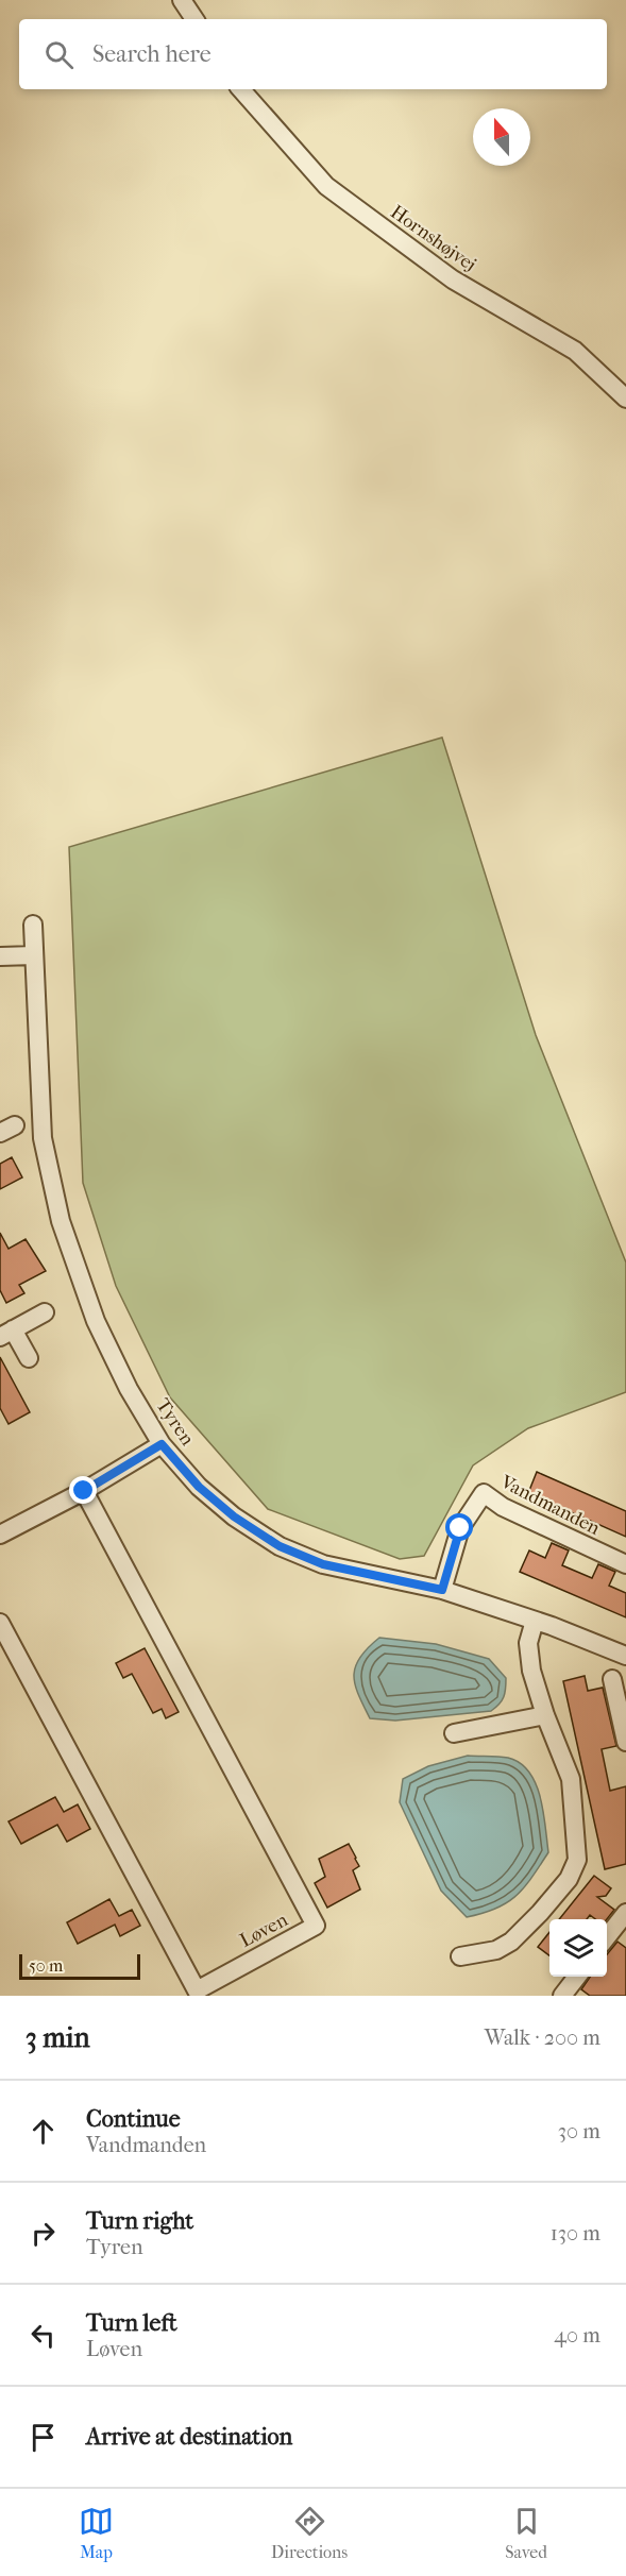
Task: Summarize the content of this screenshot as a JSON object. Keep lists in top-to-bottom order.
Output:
{
  "streets": {
    "street": [
      "Hornshøjvej",
      "Tyren",
      "Vandmanden",
      "Løven"
    ]
  },
  "crossings": [
    ["Tyren", "Vandmanden"]
  ],
  "scale_bar": "50 m",
  "north": "top",
  "page": {
    "search": "Search here",
    "scale": "50 m",
    "heading": ["3 min", "Walk · 200 m"],
    "list": [
      ["Continue", "Vandmanden", "30 m"],
      ["Turn right", "Tyren", "130 m"],
      ["Turn left", "Løven", "40 m"],
      "Arrive at destination"
    ],
    "nav": ["Map", "Directions", "Saved"]
  }
}
